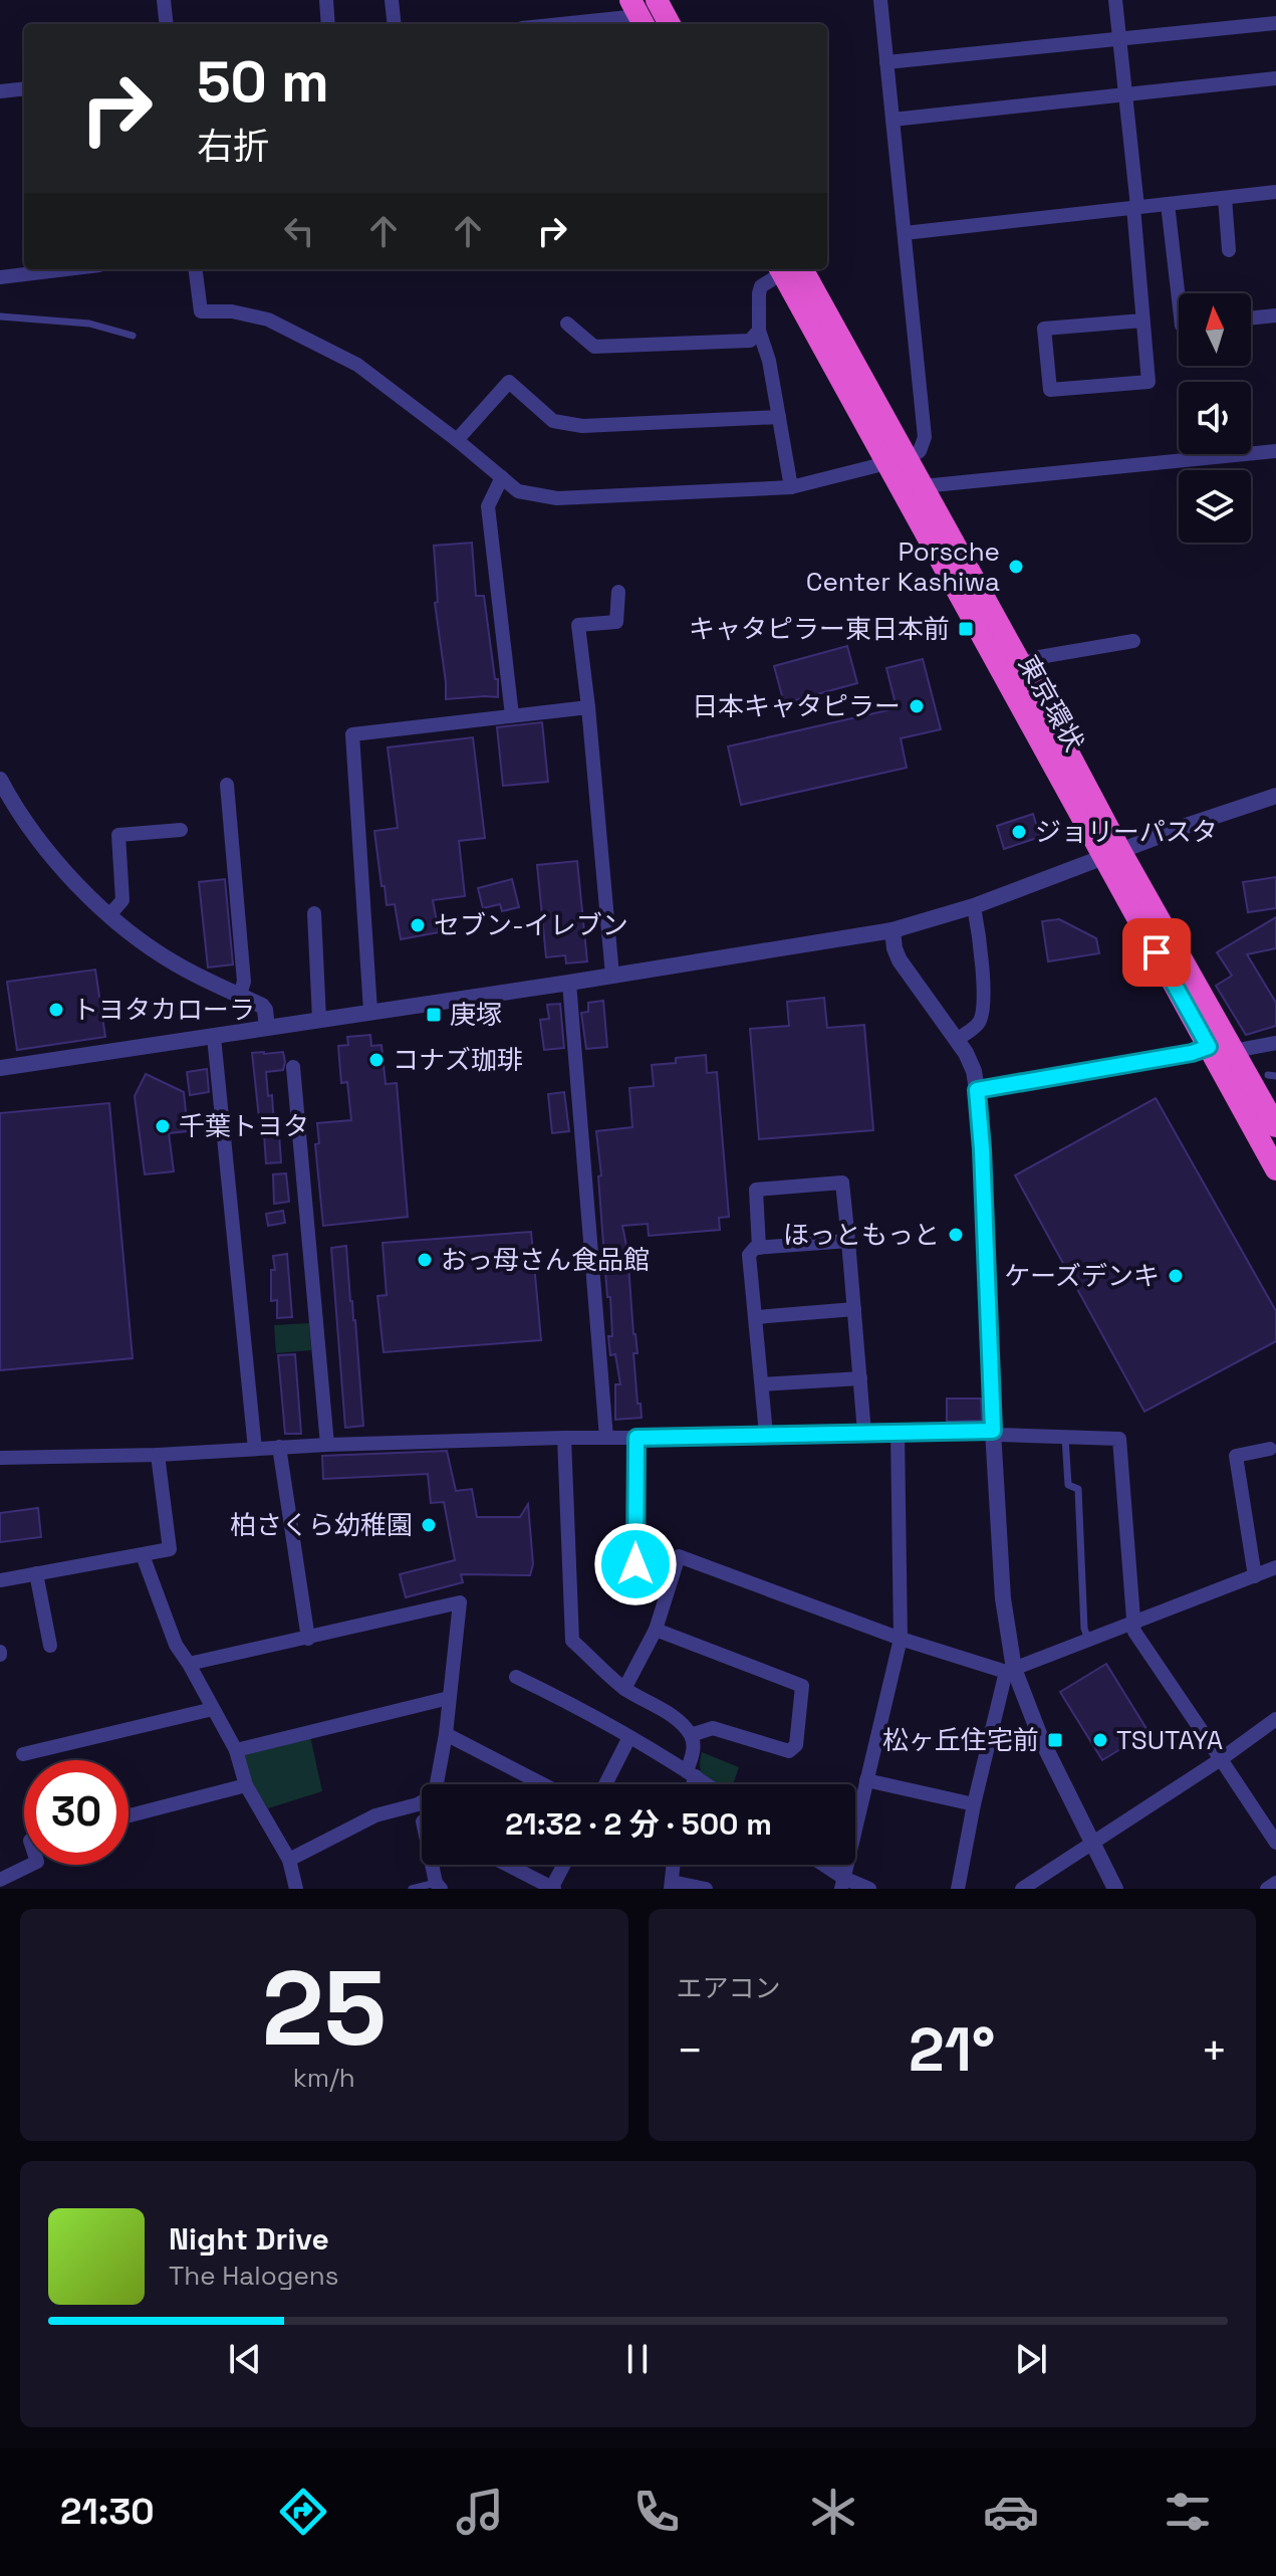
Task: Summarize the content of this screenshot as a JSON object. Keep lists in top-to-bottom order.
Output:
{
  "streets": {
    "highway": ["東京環状"]
  },
  "places": {
    "other": [
      "Porsche Center Kashiwa",
      "日本キャタピラー",
      "ジョリーパスタ",
      "セブン-イレブン",
      "トヨタカローラ",
      "コナズ珈琲",
      "千葉トヨタ",
      "ほっともっと",
      "おっ母さん食品館",
      "ケーズデンキ",
      "柏さくら幼稚園",
      "TSUTAYA"
    ],
    "transit": ["キャタピラー東日本前", "庚塚", "松ヶ丘住宅前"]
  },
  "north": "top",
  "page": {
    "turn": ["50 m", "右折"],
    "limit": "30",
    "trip": "21:32 · 2 分 · 500 m",
    "tile": [
      ["25", "km/h"],
      "エアコン"
    ],
    "heat": ["−", "21°", "+"],
    "song": ["Night Drive", "The Halogens"],
    "tabs": "21:30"
  }
}
